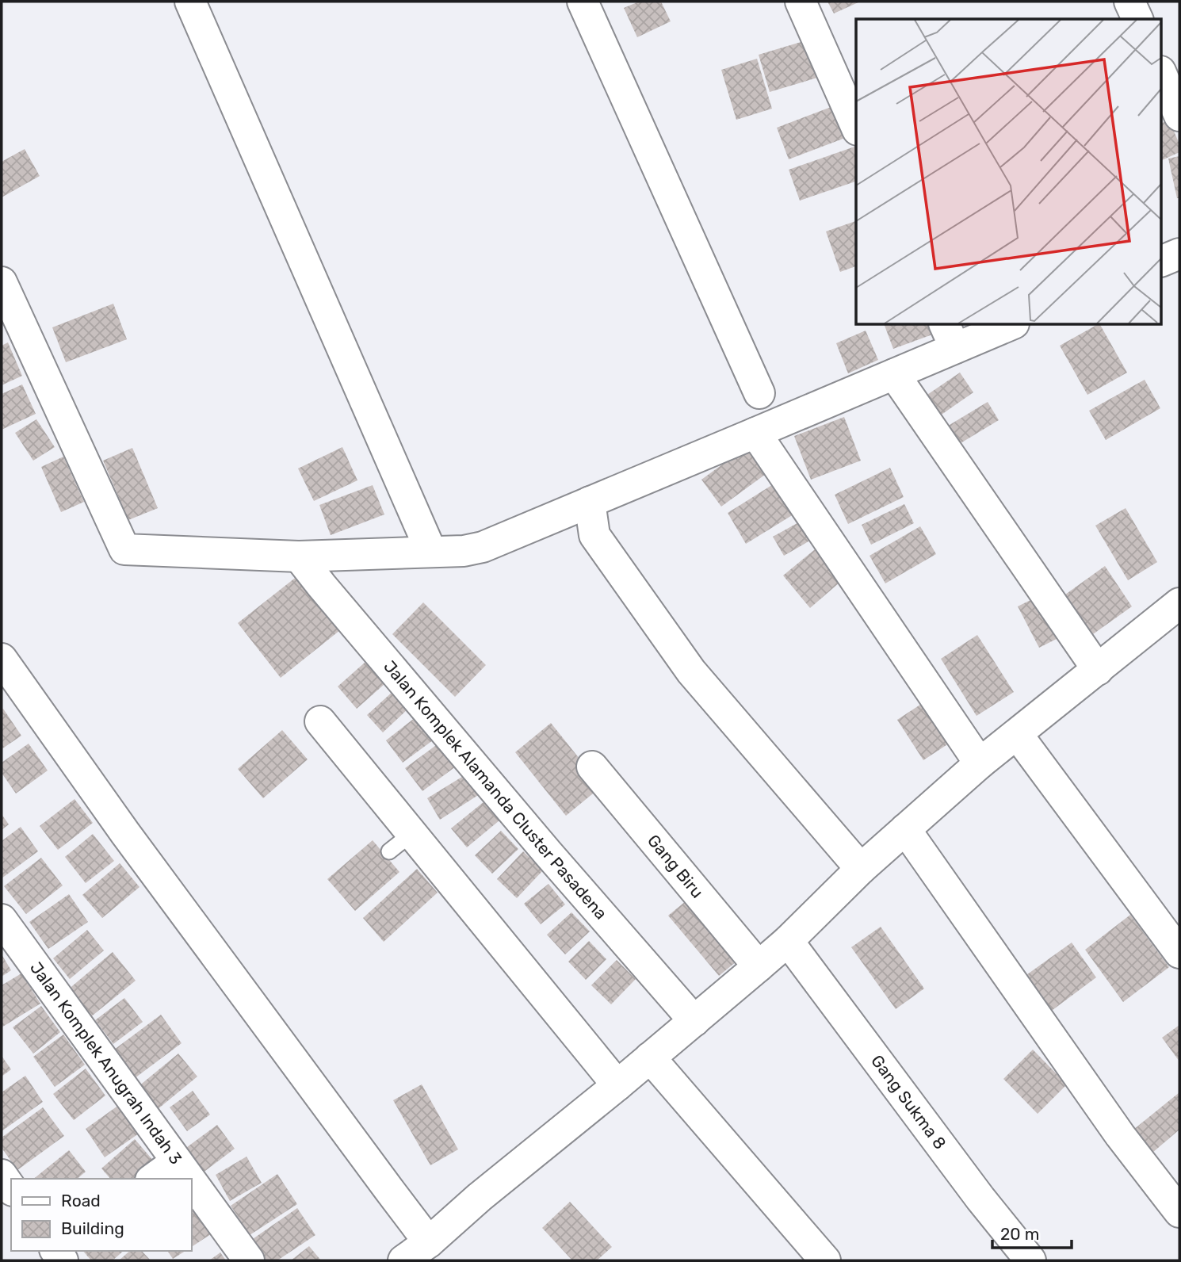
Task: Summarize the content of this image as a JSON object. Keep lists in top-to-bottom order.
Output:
{
  "streets": {
    "street": [
      "Jalan Komplek Alamanda Cluster Pasadena",
      "Gang Biru",
      "Jalan Komplek Anugrah Indah 3",
      "Gang Sukma 8"
    ]
  },
  "legend": ["Road", "Building"],
  "scale_bar": "20 m"
}
